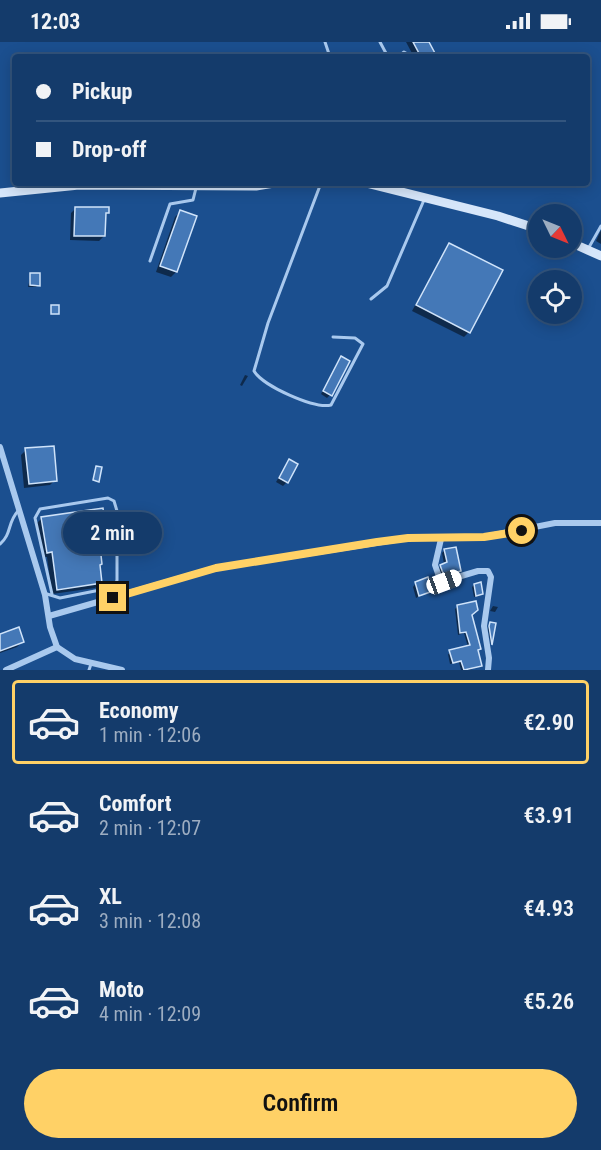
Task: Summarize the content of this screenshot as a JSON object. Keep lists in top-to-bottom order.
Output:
{
  "north": "bottom right",
  "page": {
    "status": "12:03",
    "banner": ["Pickup", "Drop-off"],
    "bubble": "2 min",
    "list": [
      {
        "name": "Economy",
        "note": "1 min · 12:06",
        "value": "€2.90"
      },
      {
        "name": "Comfort",
        "note": "2 min · 12:07",
        "value": "€3.91"
      },
      {
        "name": "XL",
        "note": "3 min · 12:08",
        "value": "€4.93"
      },
      {
        "name": "Moto",
        "note": "4 min · 12:09",
        "value": "€5.26"
      }
    ],
    "buttons": "Confirm"
  }
}
